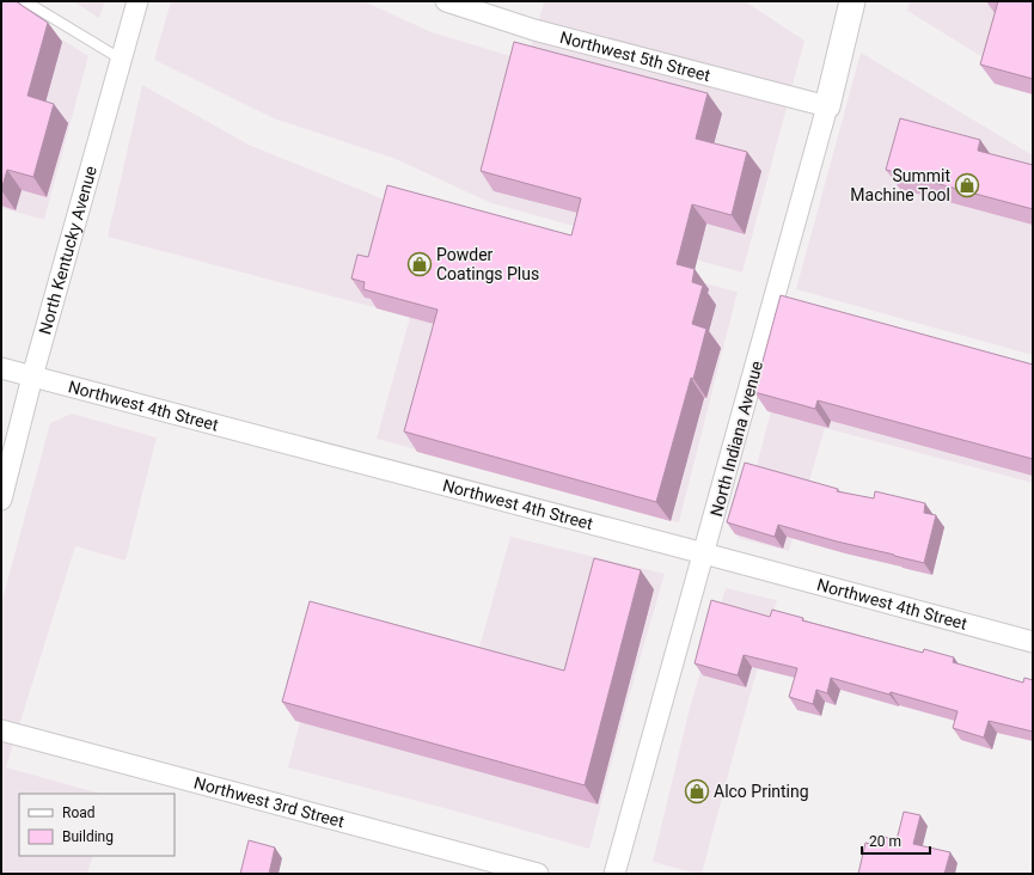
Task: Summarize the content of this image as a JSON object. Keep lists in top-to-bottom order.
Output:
{
  "streets": {
    "street": [
      "Northwest 5th Street",
      "North Kentucky Avenue",
      "Northwest 4th Street",
      "North Indiana Avenue",
      "Northwest 3rd Street"
    ]
  },
  "crossings": [
    ["Northwest 5th Street", "North Indiana Avenue"],
    ["North Kentucky Avenue", "Northwest 4th Street"],
    ["Northwest 4th Street", "North Indiana Avenue"]
  ],
  "places": {
    "shop": ["Summit Machine Tool", "Powder Coatings Plus", "Alco Printing"]
  },
  "legend": ["Road", "Building"],
  "scale_bar": "20 m"
}
